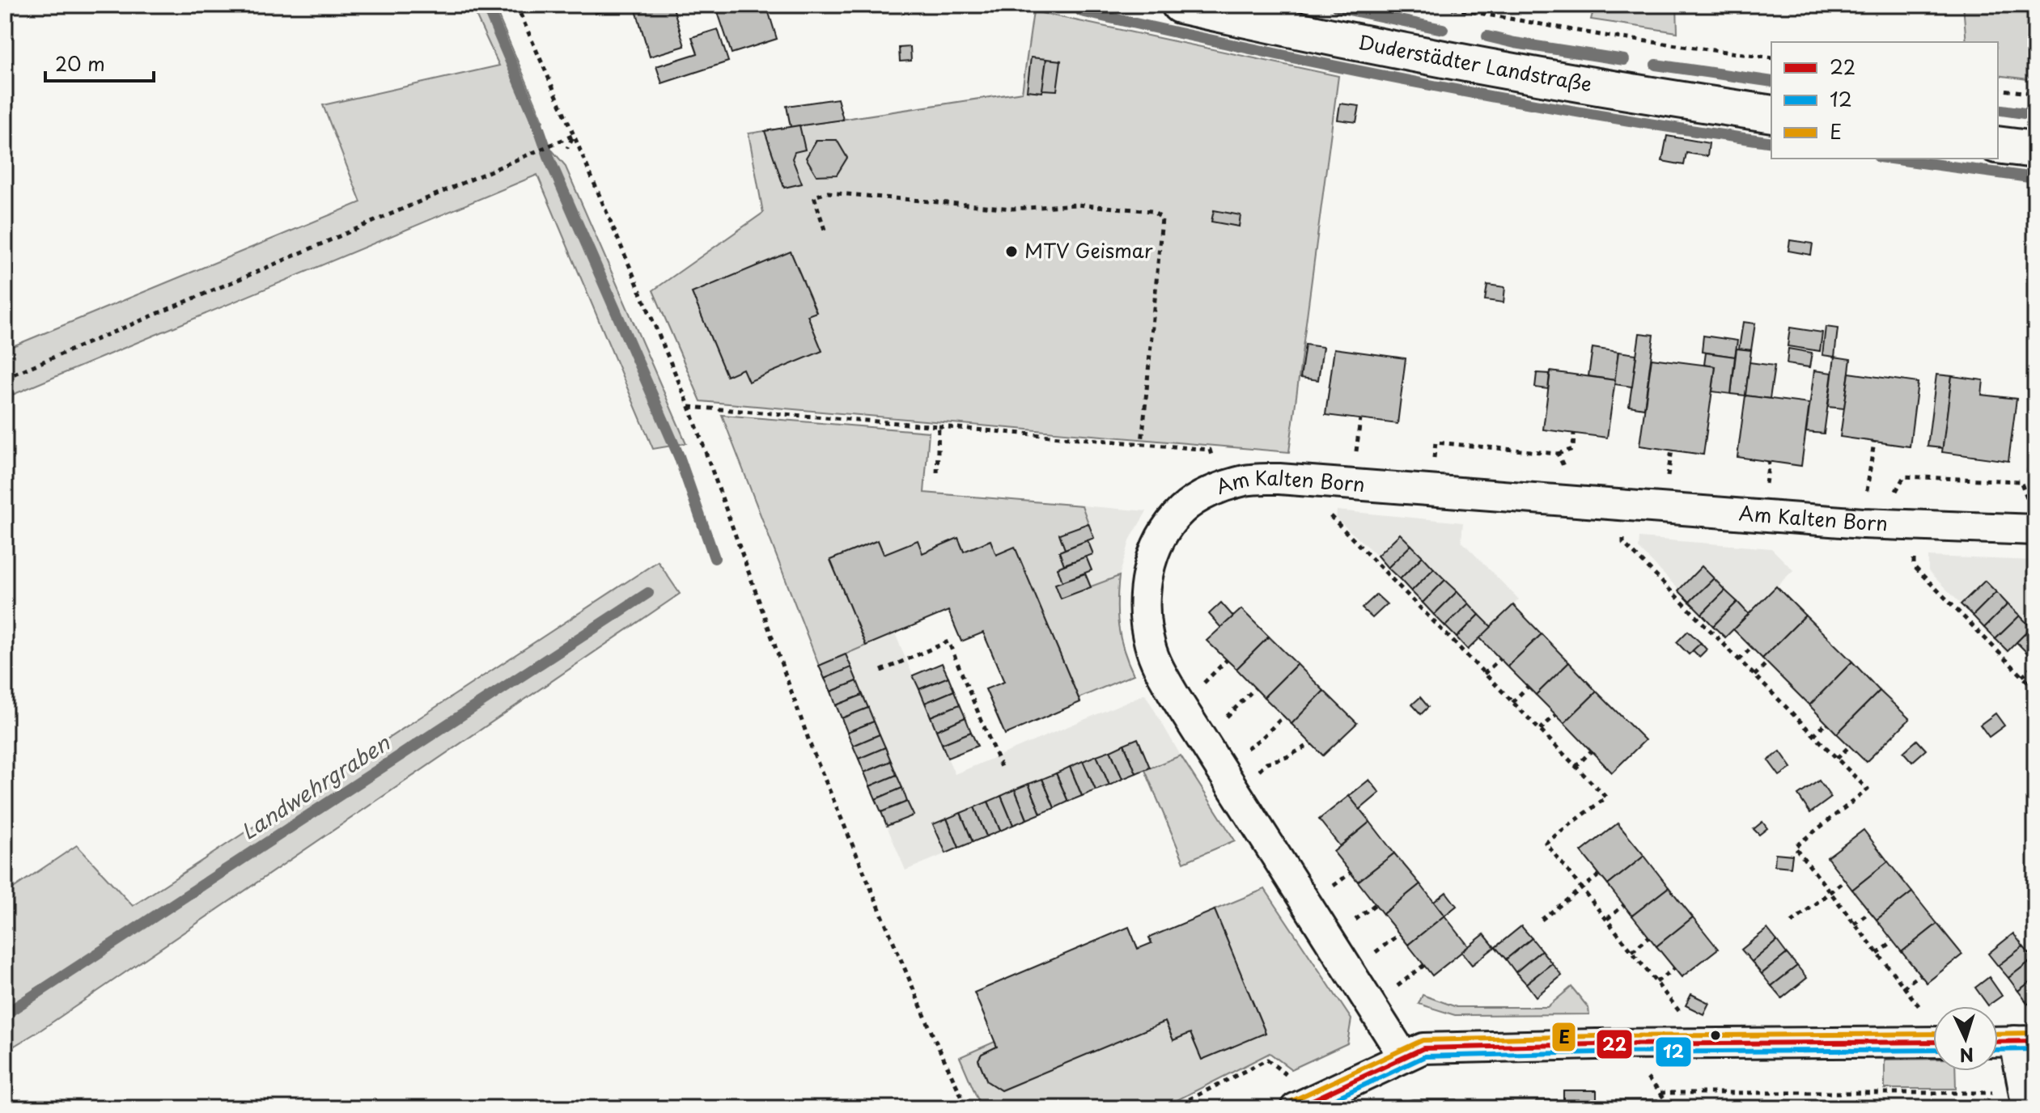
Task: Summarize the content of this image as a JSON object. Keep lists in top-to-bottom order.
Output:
{
  "streets": {
    "main road": ["Duderstädter Landstraße"],
    "street": ["Am Kalten Born"]
  },
  "water": ["Landwehrgraben"],
  "places": ["MTV Geismar"],
  "lines": ["transit line E", "transit line 22", "transit line 12"],
  "legend": ["22", "12", "E"],
  "scale_bar": "20 m",
  "north": "bottom"
}
